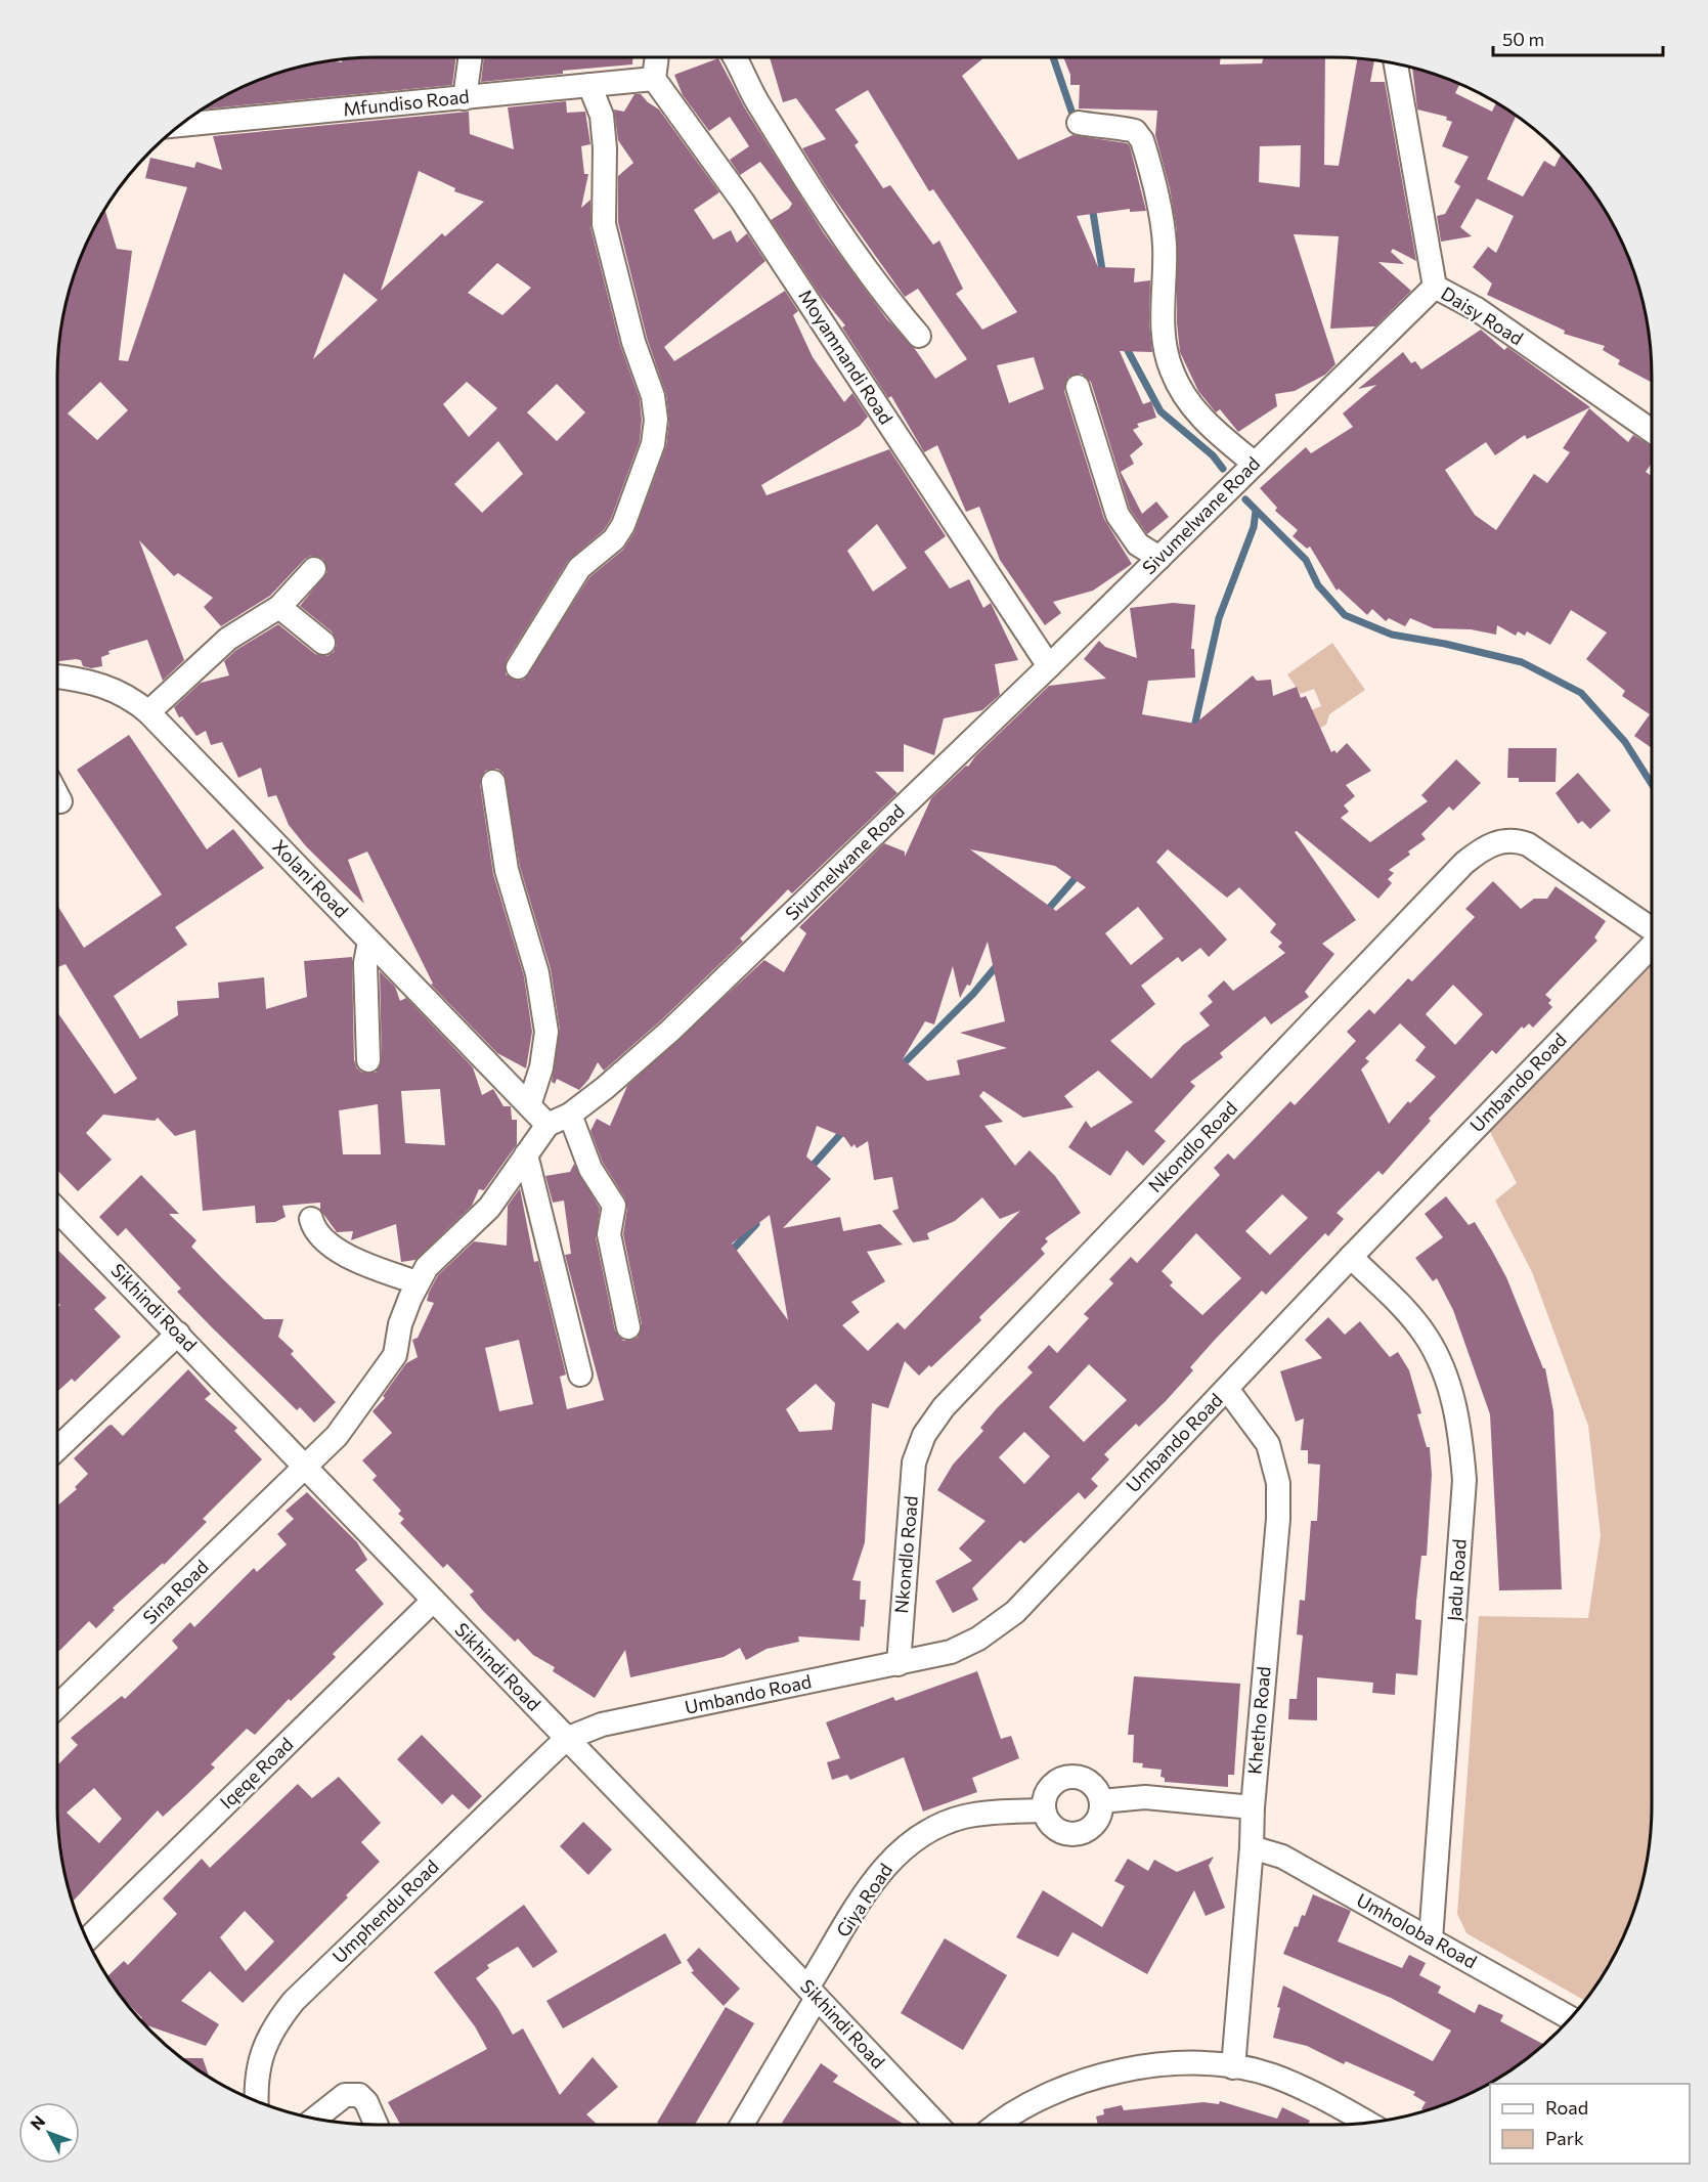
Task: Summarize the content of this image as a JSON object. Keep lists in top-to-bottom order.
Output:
{
  "streets": {
    "street": [
      "Mfundiso Road",
      "Daisy Road",
      "Moyamnandi Road",
      "Sivumelwane Road",
      "Xolani Road",
      "Umbando Road",
      "Nkondlo Road",
      "Sikhindi Road",
      "Jadu Road",
      "Sina Road",
      "Khetho Road",
      "Iqeqe Road",
      "Giya Road",
      "Umphendu Road",
      "Umholoba Road"
    ]
  },
  "crossings": [
    ["Mfundiso Road", "Moyamnandi Road"],
    ["Daisy Road", "Sivumelwane Road"],
    ["Moyamnandi Road", "Sivumelwane Road"],
    ["Sivumelwane Road", "Xolani Road"],
    ["Sivumelwane Road", "Sikhindi Road"],
    ["Sivumelwane Road", "Sina Road"],
    ["Umbando Road", "Nkondlo Road"],
    ["Umbando Road", "Sikhindi Road"],
    ["Umbando Road", "Jadu Road"],
    ["Umbando Road", "Khetho Road"],
    ["Umbando Road", "Umphendu Road"],
    ["Sikhindi Road", "Sina Road"],
    ["Sikhindi Road", "Iqeqe Road"],
    ["Sikhindi Road", "Giya Road"],
    ["Sikhindi Road", "Umphendu Road"],
    ["Jadu Road", "Umholoba Road"],
    ["Khetho Road", "Umholoba Road"]
  ],
  "legend": ["Road", "Park"],
  "scale_bar": "50 m",
  "north": "top left"
}
